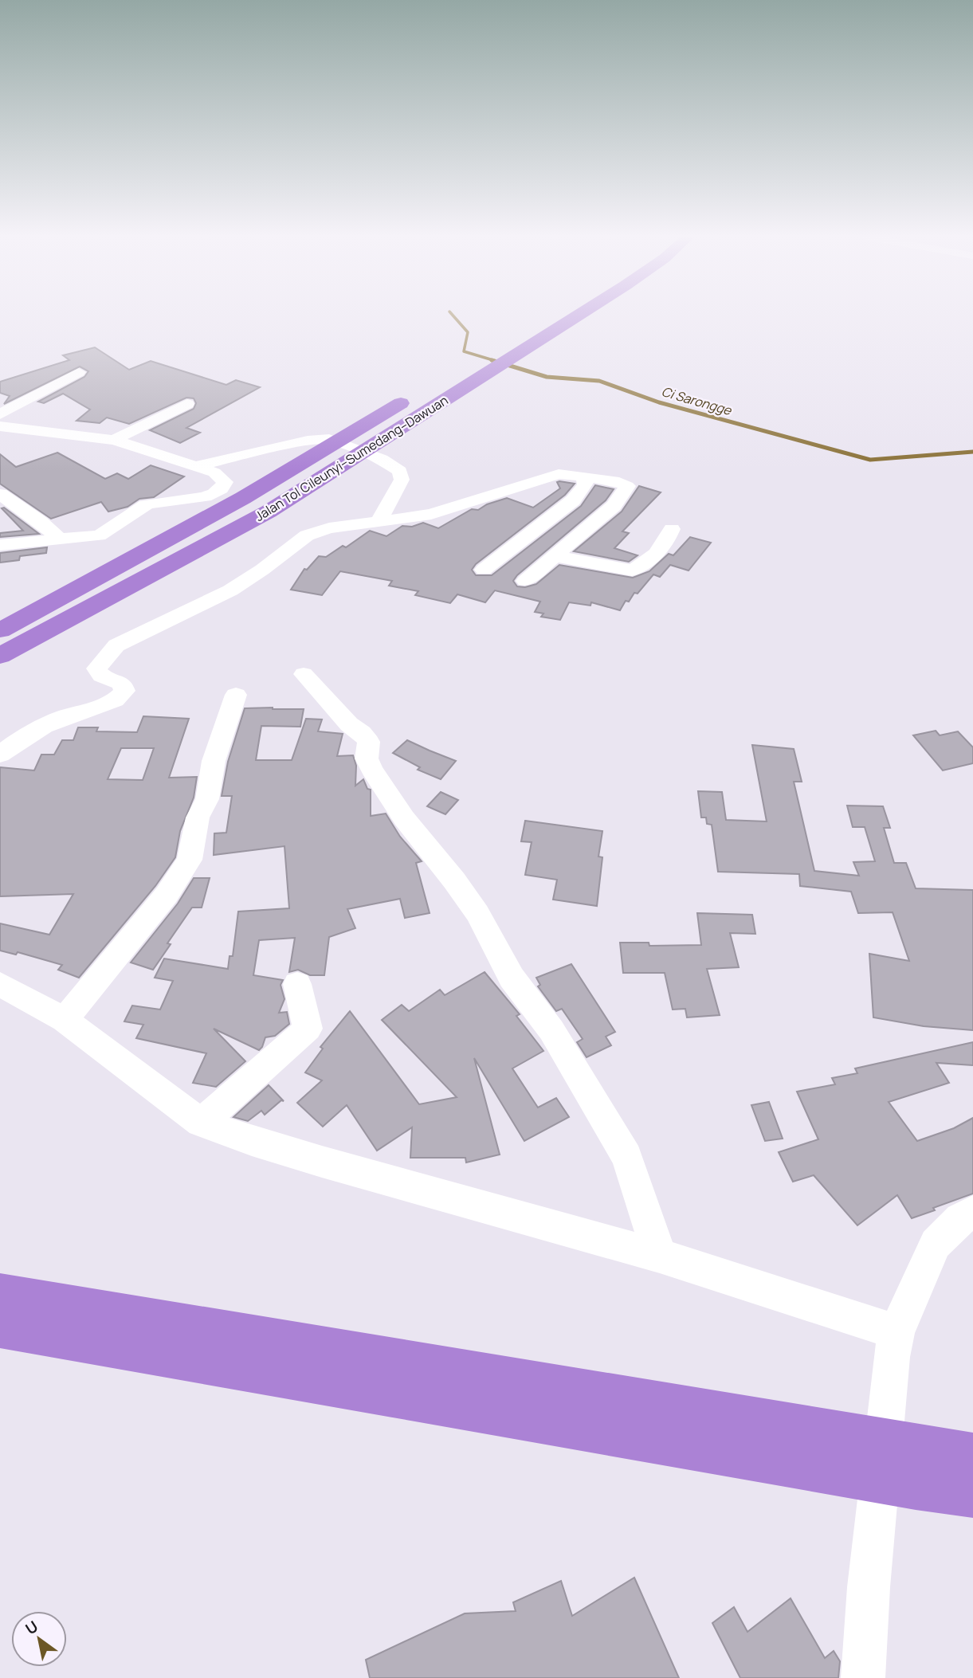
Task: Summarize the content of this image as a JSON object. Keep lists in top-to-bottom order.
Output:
{
  "streets": {
    "highway": ["Jalan Tol Cileunyi–Sumedang–Dawuan"]
  },
  "water": ["Ci Sarongge"],
  "north": "top left"
}
